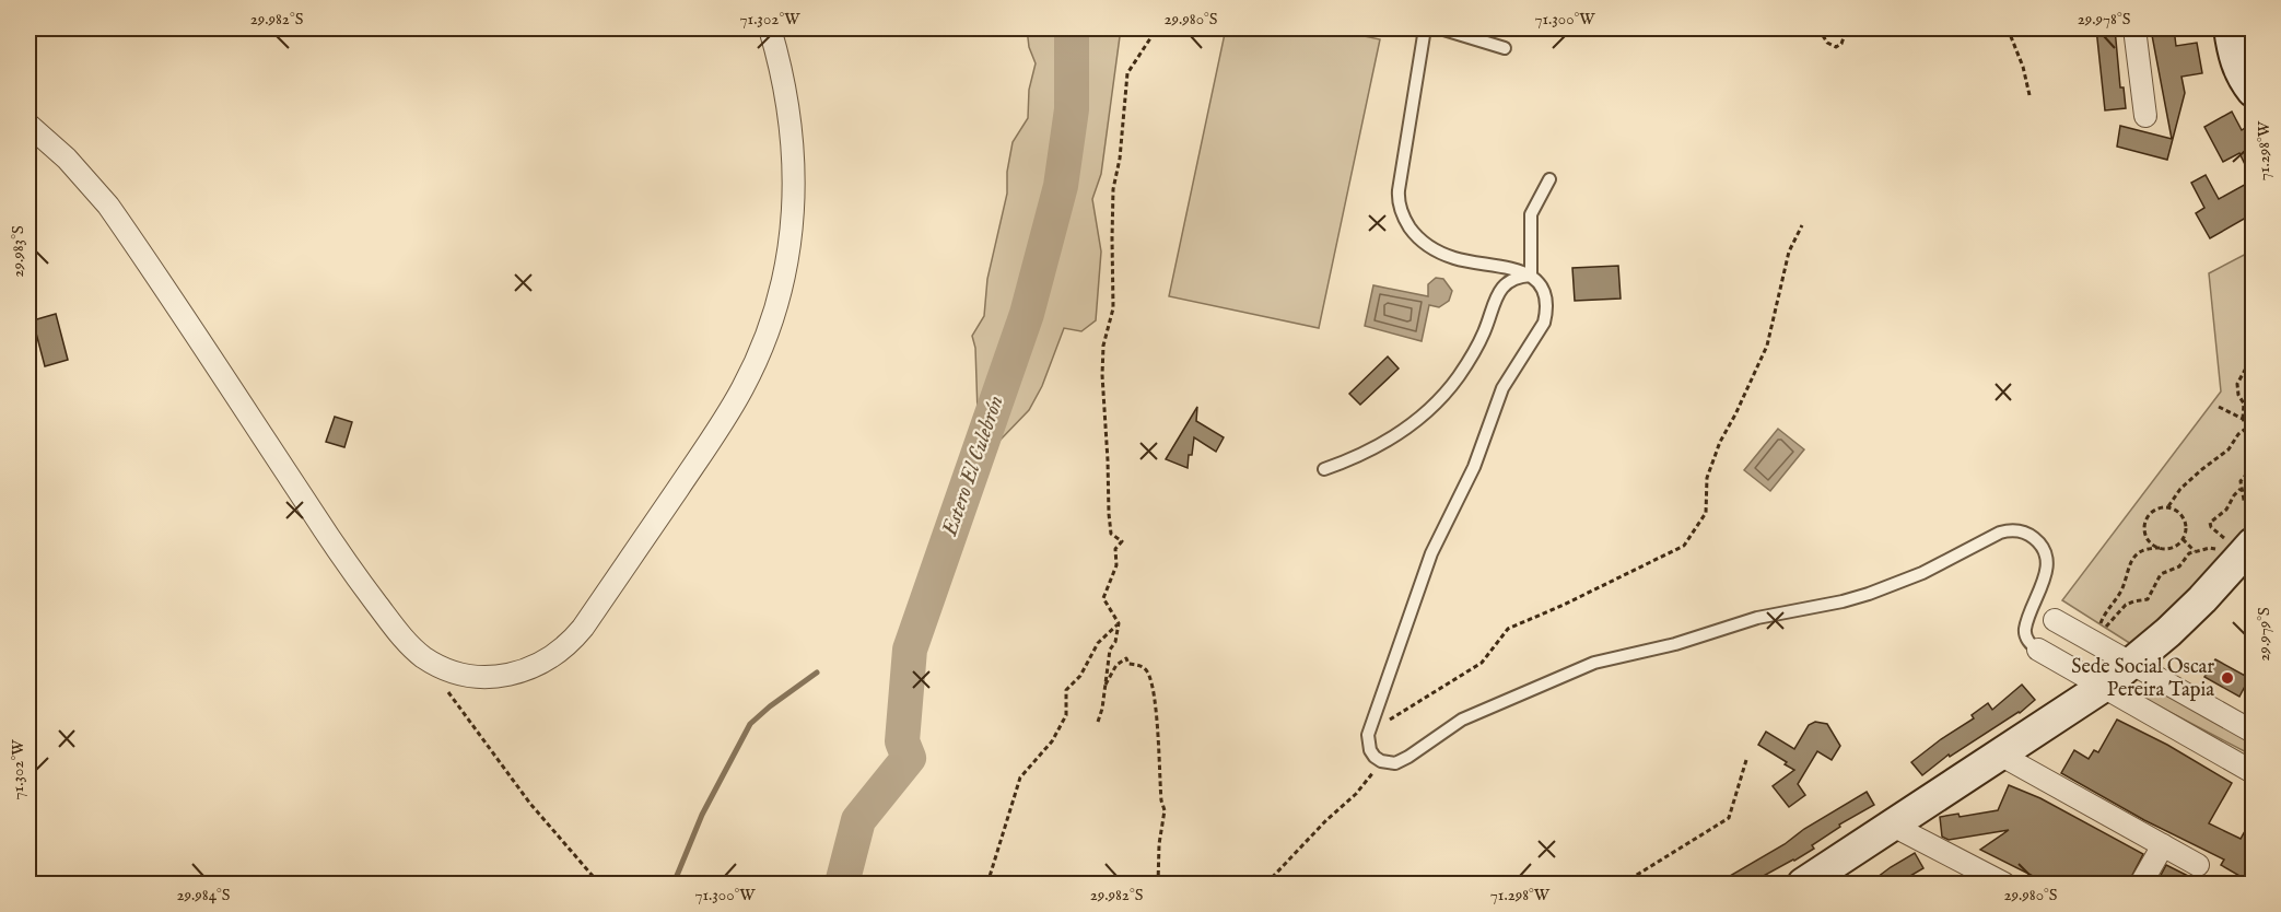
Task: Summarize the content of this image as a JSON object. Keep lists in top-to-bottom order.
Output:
{
  "water": ["Estero El Culebrón"],
  "places": ["Sede Social Oscar Pereira Tapia"],
  "coordinates": [
    "29.982°S",
    "71.302°W",
    "29.980°S",
    "71.300°W",
    "29.978°S",
    "71.298°W",
    "29.983°S",
    "29.979°S",
    "29.984°S"
  ]
}
